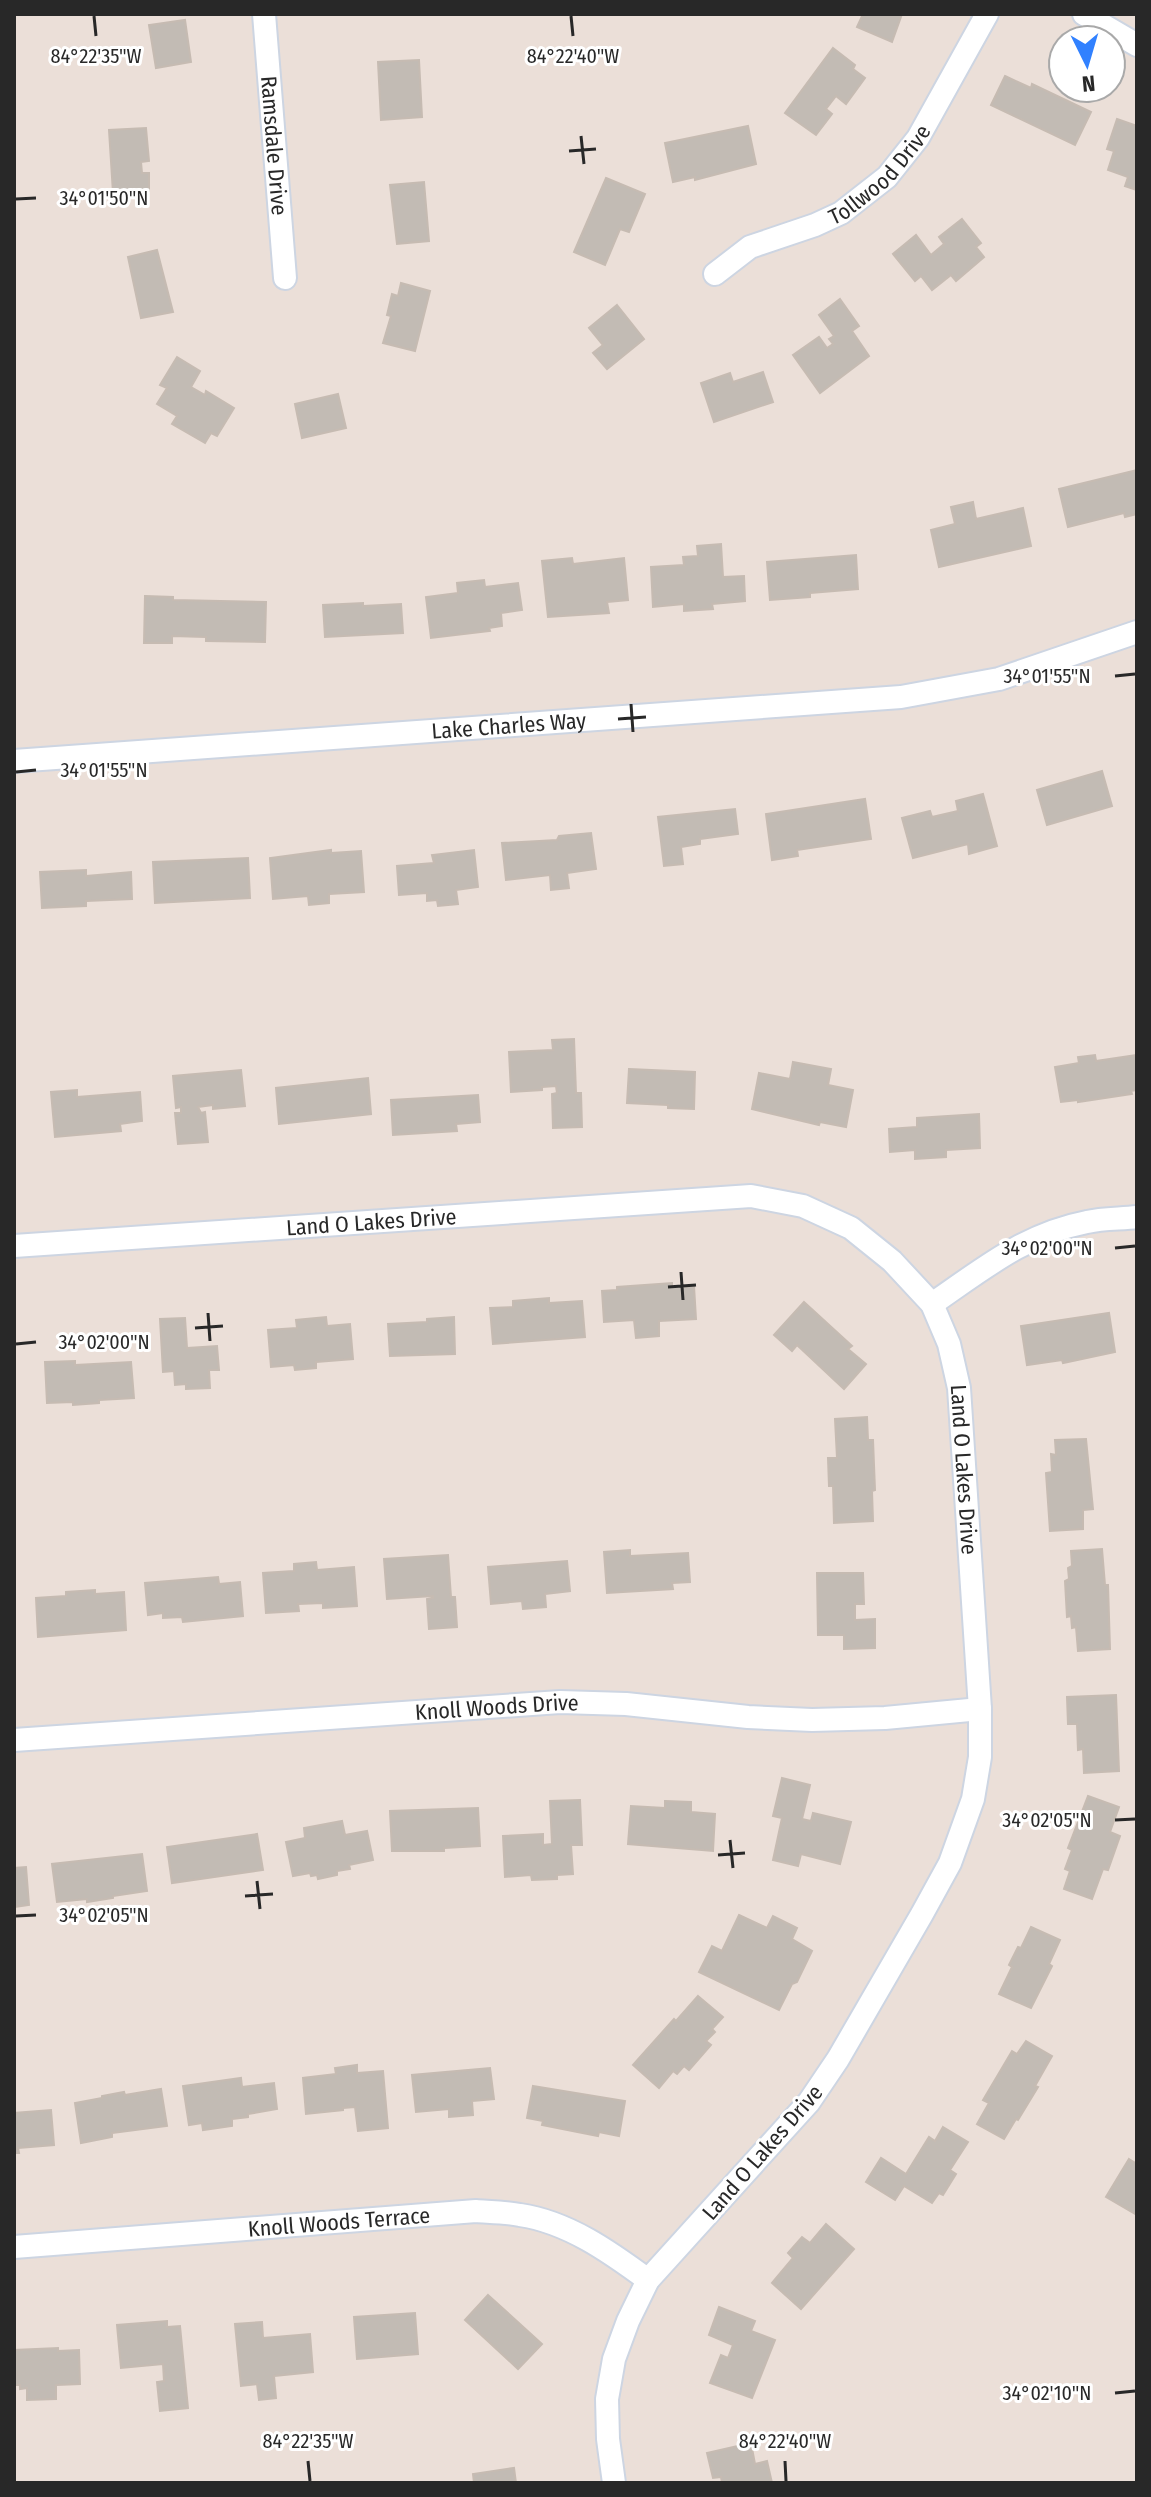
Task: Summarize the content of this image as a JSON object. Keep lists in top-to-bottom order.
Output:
{
  "streets": {
    "street": [
      "Ramsdale Drive",
      "Tollwood Drive",
      "Lake Charles Way",
      "Land O Lakes Drive",
      "Knoll Woods Drive",
      "Knoll Woods Terrace"
    ]
  },
  "crossings": [
    ["Land O Lakes Drive", "Knoll Woods Drive"],
    ["Land O Lakes Drive", "Knoll Woods Terrace"]
  ],
  "north": "bottom",
  "coordinates": [
    "84°22'35\"W",
    "84°22'40\"W",
    "34°01'50\"N",
    "34°01'55\"N",
    "34°02'00\"N",
    "34°02'05\"N",
    "34°02'10\"N"
  ]
}
